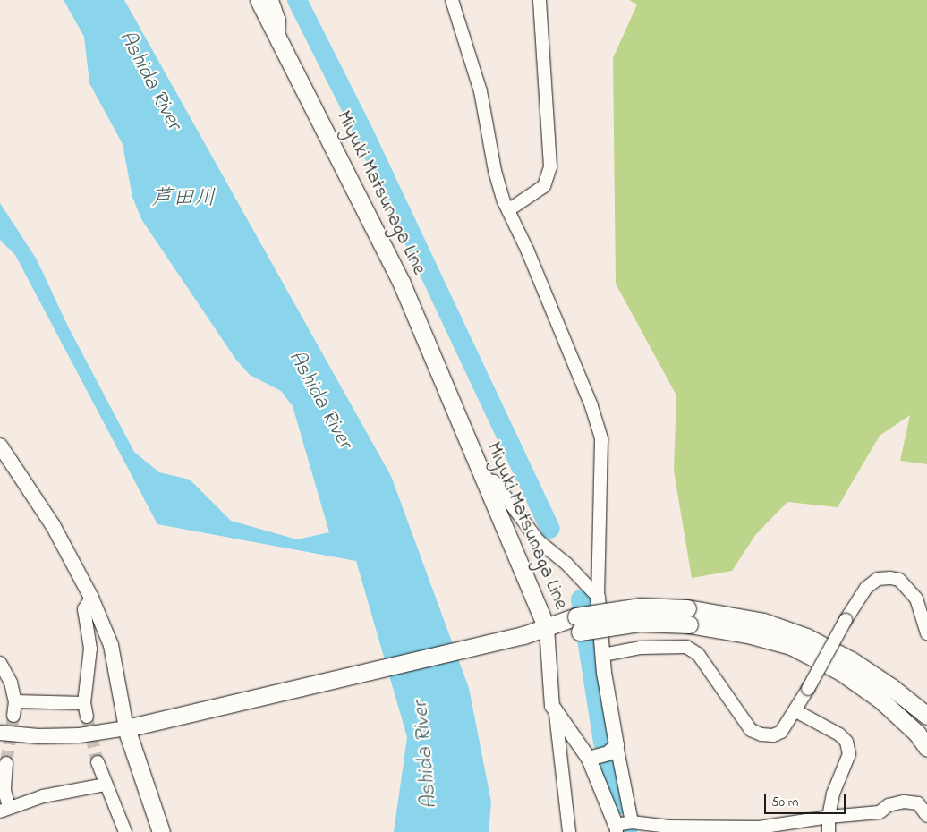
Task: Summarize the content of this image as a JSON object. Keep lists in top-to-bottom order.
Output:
{
  "streets": {
    "main road": ["Miyuki Matsunaga Line"]
  },
  "water": ["Ashida River", "芦田川"],
  "scale_bar": "50 m"
}
